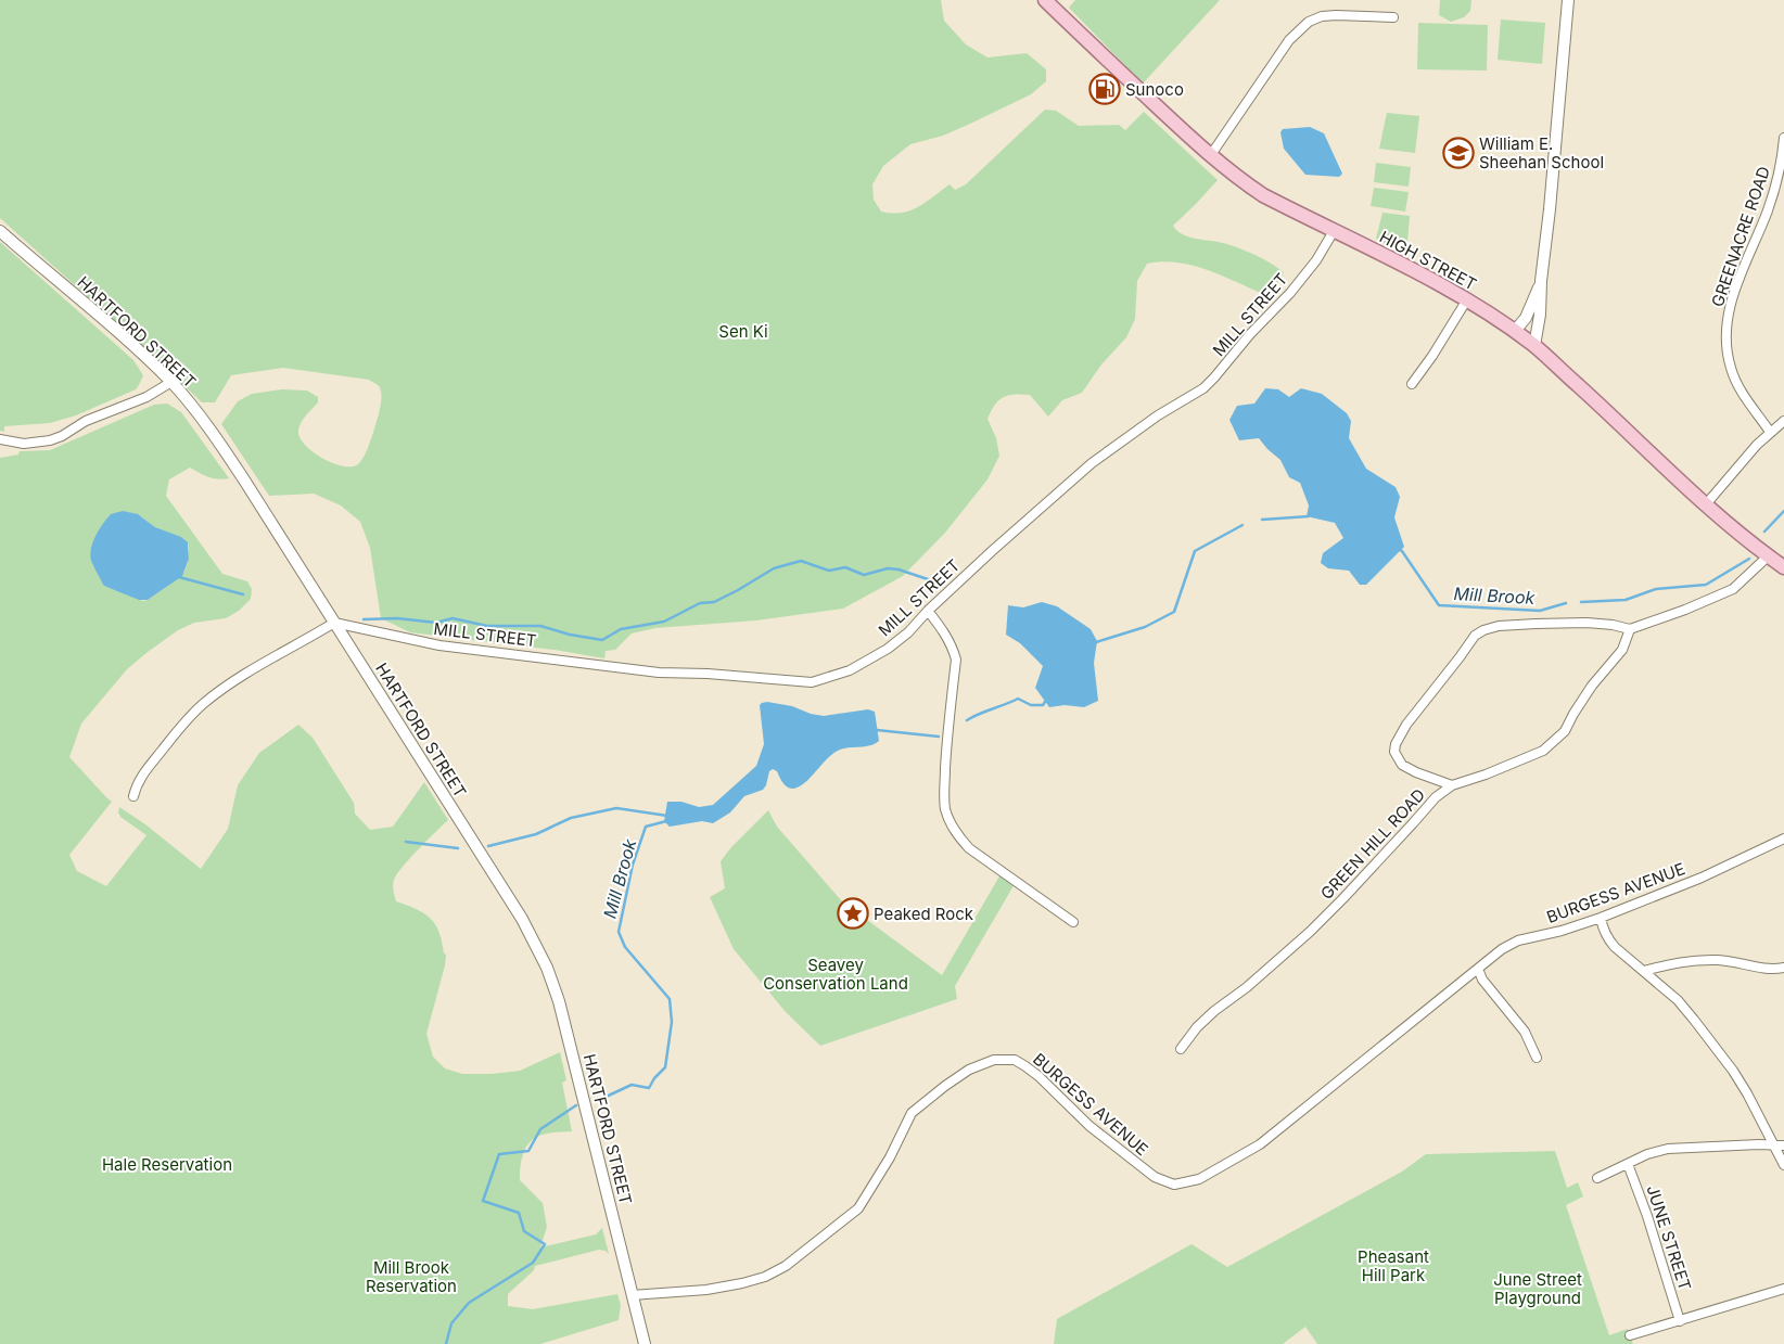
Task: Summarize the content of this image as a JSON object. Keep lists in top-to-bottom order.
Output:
{
  "streets": {
    "main road": ["HIGH STREET"],
    "street": [
      "GREENACRE ROAD",
      "MILL STREET",
      "HARTFORD STREET",
      "GREEN HILL ROAD",
      "BURGESS AVENUE",
      "JUNE STREET"
    ]
  },
  "crossings": [
    ["HIGH STREET", "MILL STREET"],
    ["MILL STREET", "HARTFORD STREET"],
    ["HARTFORD STREET", "BURGESS AVENUE"]
  ],
  "water": ["Mill Brook"],
  "parks": [
    "Sen Ki",
    "Seavey Conservation Land",
    "Hale Reservation",
    "Pheasant Hill Park",
    "Mill Brook Reservation",
    "June Street Playground"
  ],
  "places": {
    "fuel station": ["Sunoco"],
    "school or university": ["William E. Sheehan School"],
    "place": ["Peaked Rock"]
  }
}
